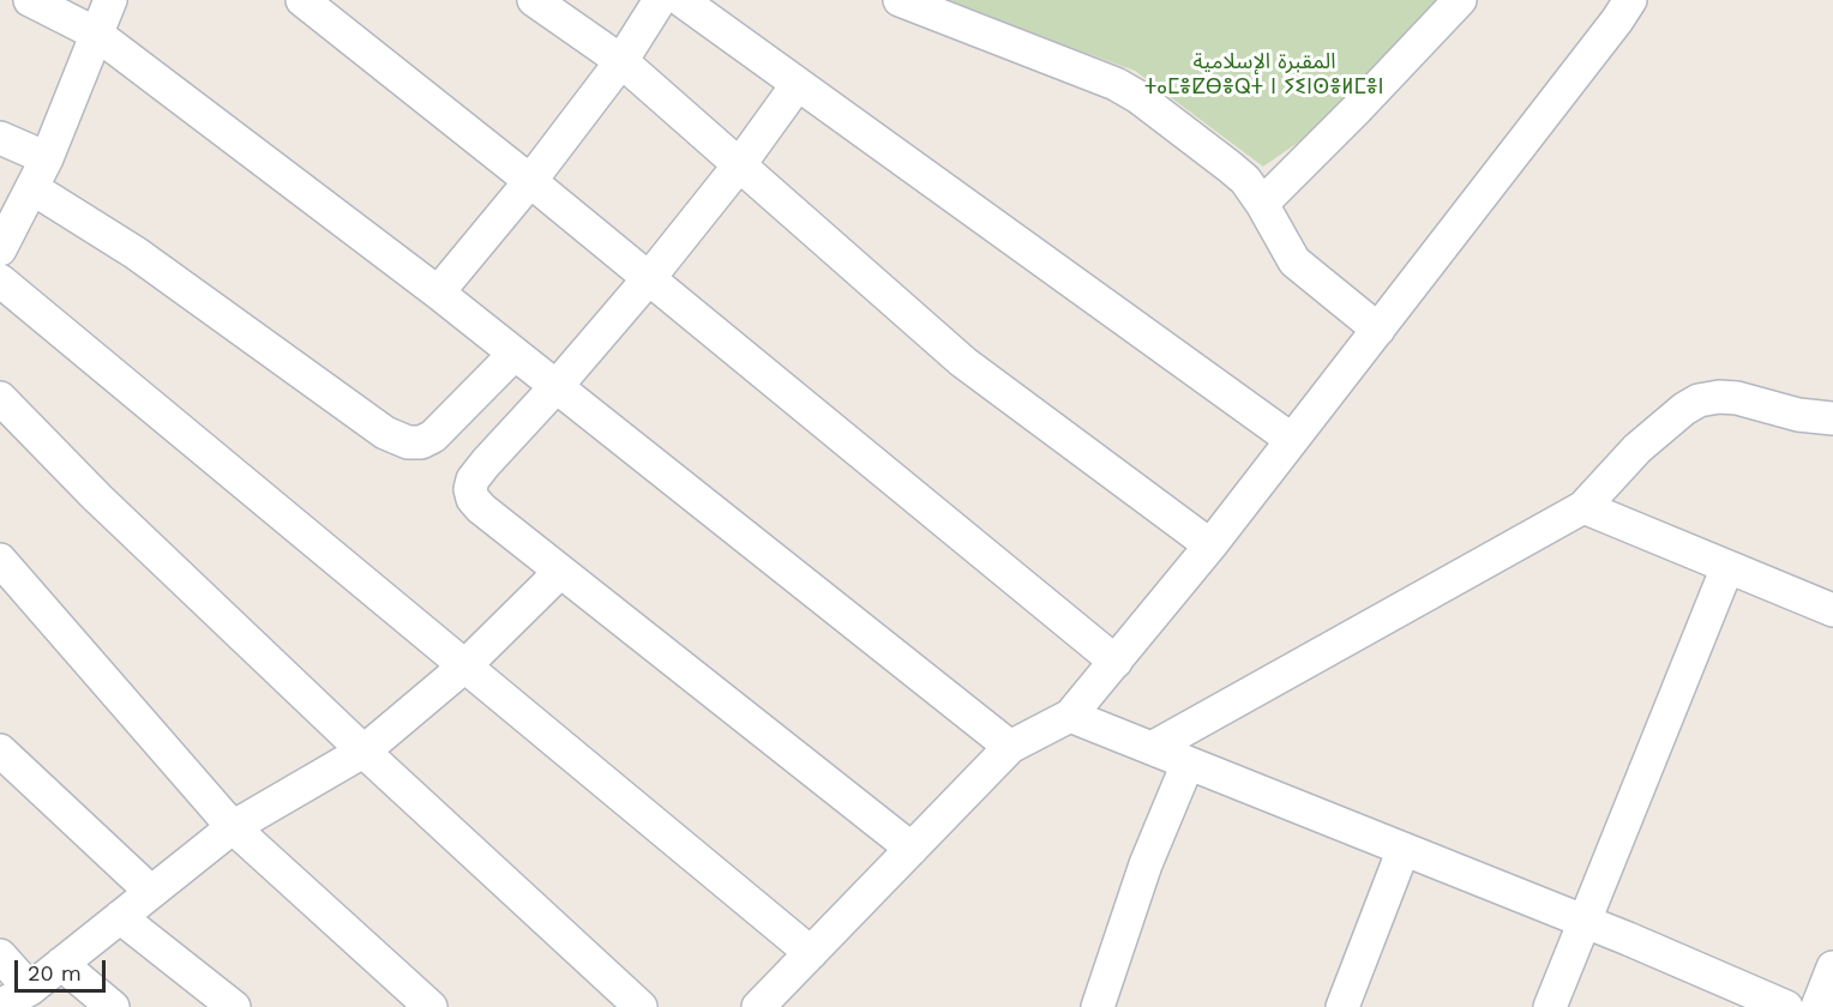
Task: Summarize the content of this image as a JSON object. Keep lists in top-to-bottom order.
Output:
{
  "parks": ["المقبرة الإسلامية ⵜⴰⵎⴻⵇⴱⴻⵕⵜ ⵏ ⵢⵉⵏⵙⴻⵍⵎⴻⵏ"],
  "scale_bar": "20 m"
}
